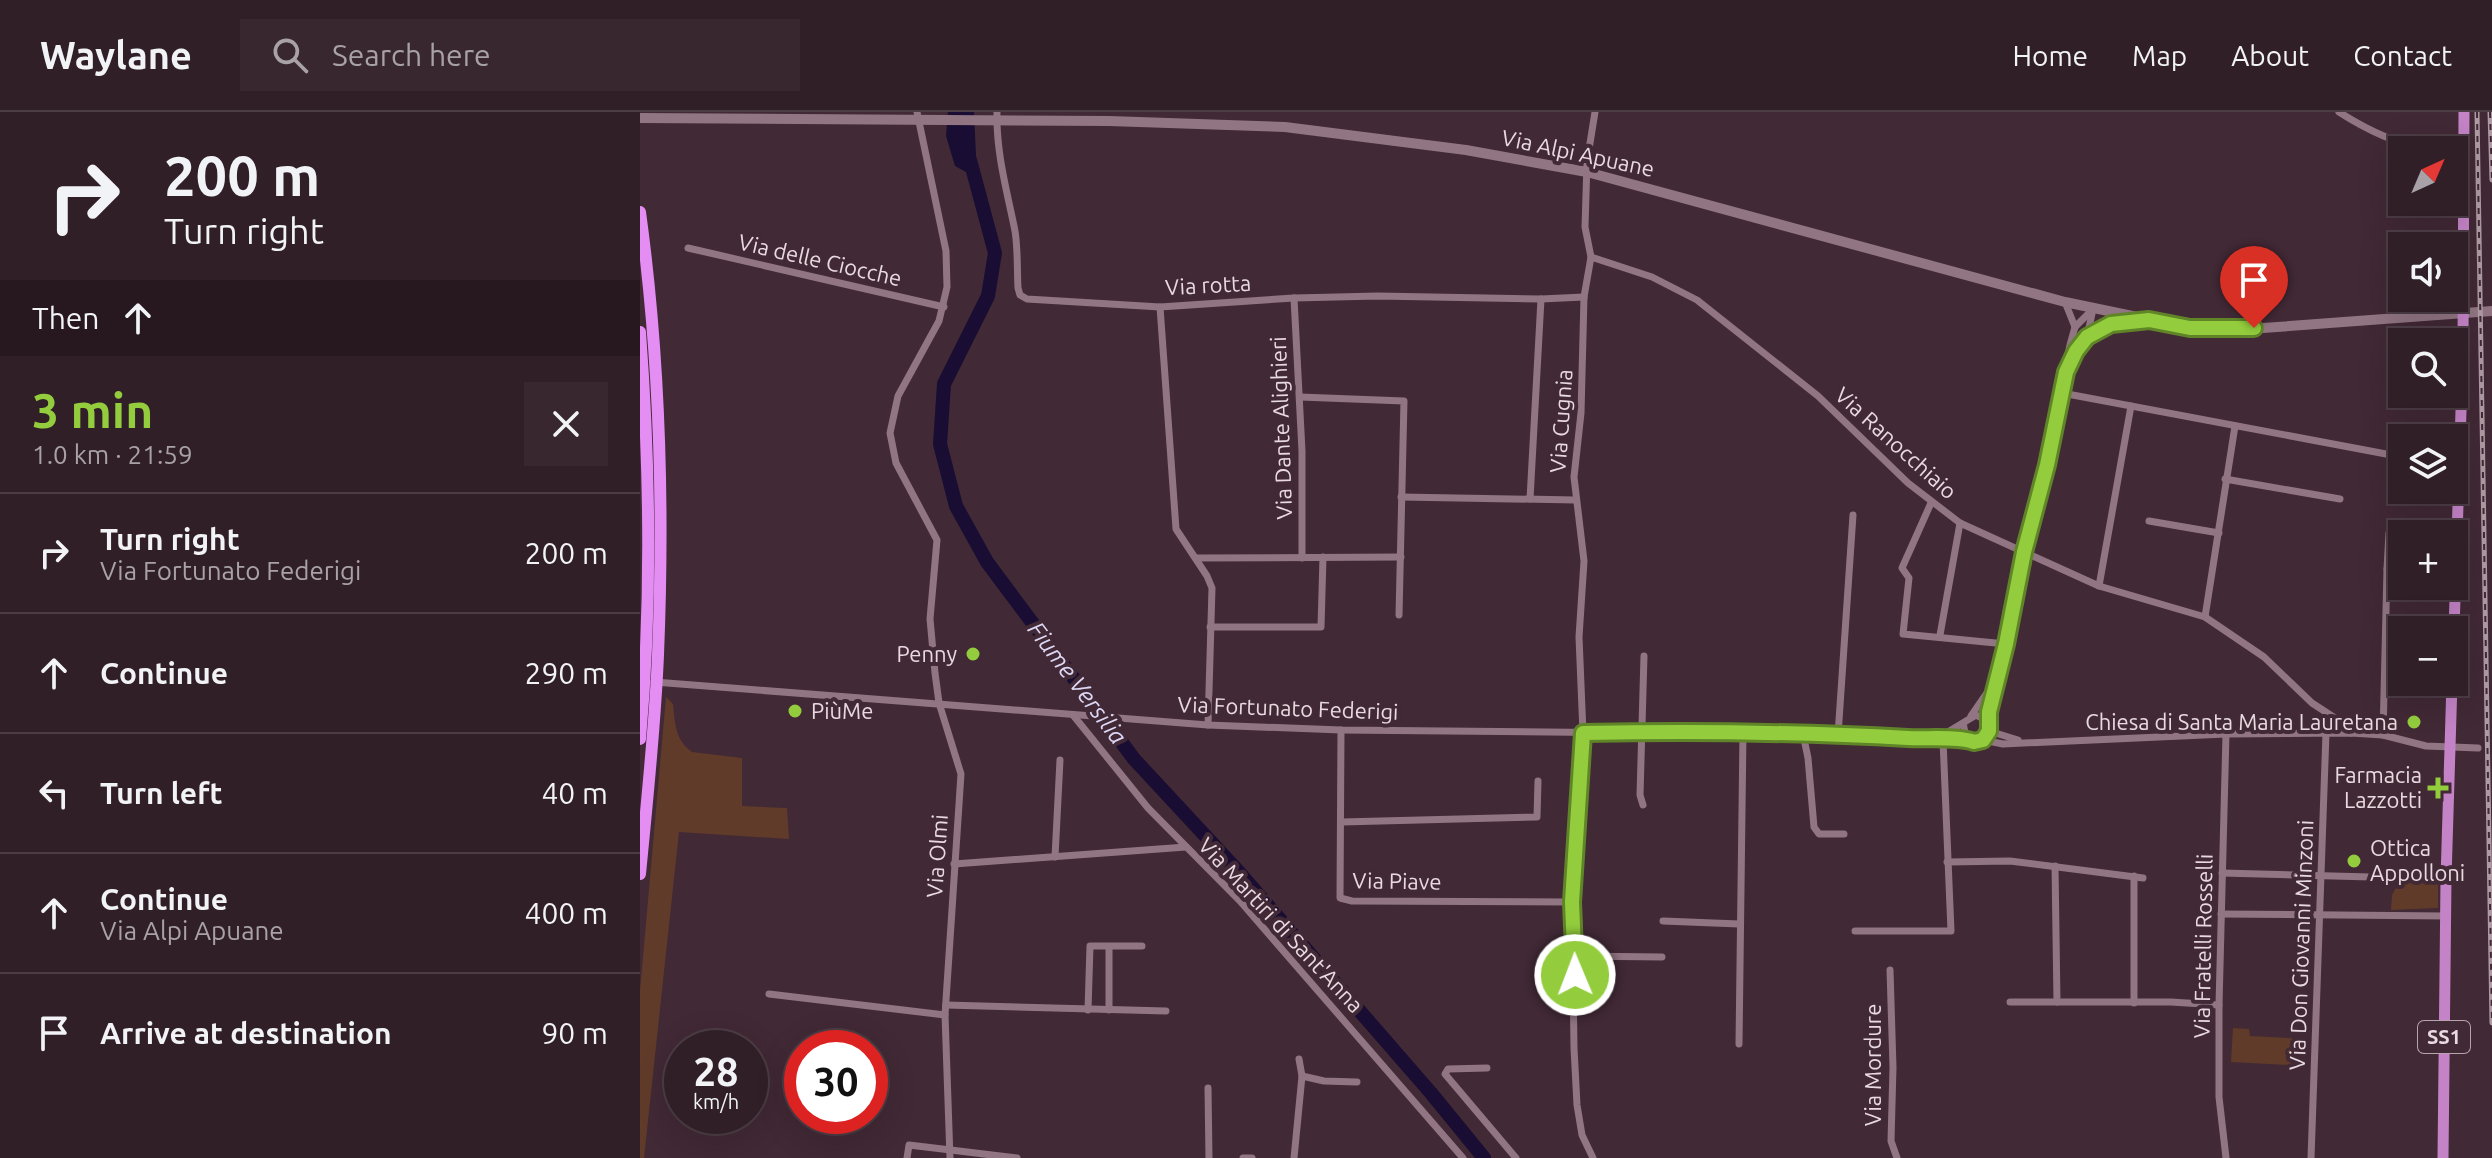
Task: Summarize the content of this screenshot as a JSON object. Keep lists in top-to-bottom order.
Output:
{
  "streets": {
    "main road": ["Via Alpi Apuane", "SS1"],
    "street": [
      "Via delle Ciocche",
      "Via rotta",
      "Via Cugnia",
      "Via Dante Alighieri",
      "Via Ranocchiaio",
      "Via Fortunato Federigi",
      "Via Olmi",
      "Via Piave",
      "Via Martiri di Sant'Anna",
      "Via Don Giovanni Minzoni",
      "Via Fratelli Rosselli",
      "Via Mordure"
    ]
  },
  "crossings": [
    ["Via Alpi Apuane", "Via Cugnia"],
    ["Via rotta", "Via Cugnia"],
    ["Via rotta", "Via Dante Alighieri"],
    ["Via Cugnia", "Via Ranocchiaio"],
    ["Via Cugnia", "Via Fortunato Federigi"],
    ["Via Cugnia", "Via Piave"],
    ["Via Fortunato Federigi", "Via Olmi"],
    ["Via Fortunato Federigi", "Via Piave"],
    ["Via Fortunato Federigi", "Via Martiri di Sant'Anna"]
  ],
  "water": ["Fiume Versilia"],
  "places": {
    "other": [
      "Penny",
      "PiùMe",
      "Chiesa di Santa Maria Lauretana",
      "Ottica Appolloni"
    ],
    "health": ["Farmacia Lazzotti"]
  },
  "north": "top right",
  "page": {
    "header": "Waylane",
    "search": "Search here",
    "nav": [
      "Home",
      "Map",
      "About",
      "Contact"
    ],
    "turn": ["200 m", "Turn right"],
    "map_buttons": ["+", "−"],
    "then": "Then",
    "heading": ["3 min", "1.0 km · 21:59"],
    "list": [
      {
        "name": "Turn right",
        "note": "Via Fortunato Federigi",
        "value": "200 m"
      },
      {
        "name": "Continue",
        "value": "290 m"
      },
      {
        "name": "Turn left",
        "value": "40 m"
      },
      {
        "name": "Continue",
        "note": "Via Alpi Apuane",
        "value": "400 m"
      },
      {
        "name": "Arrive at destination",
        "value": "90 m"
      }
    ],
    "speed": "28 km/h",
    "limit": "30"
  }
}
